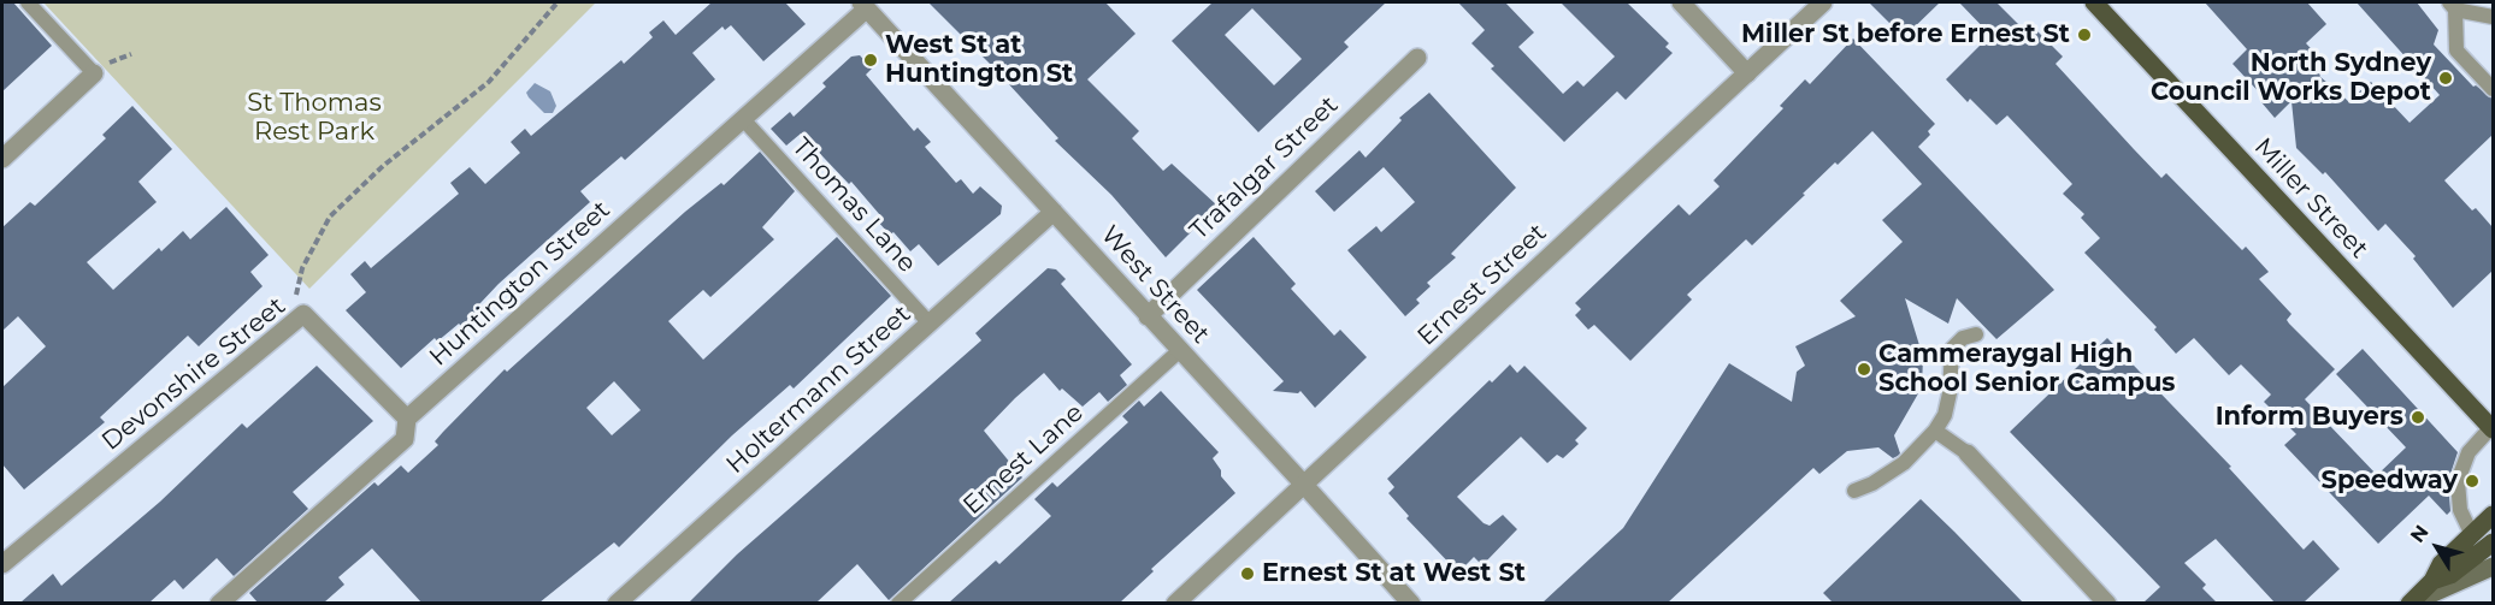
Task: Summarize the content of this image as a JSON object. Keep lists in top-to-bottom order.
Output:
{
  "streets": {
    "main road": ["Miller Street"],
    "street": [
      "Trafalgar Street",
      "Huntington Street",
      "West Street",
      "Ernest Street",
      "Devonshire Street",
      "Holtermann Street"
    ],
    "lane": ["Thomas Lane", "Ernest Lane"]
  },
  "crossings": [
    ["Trafalgar Street", "West Street"],
    ["Thomas Lane", "Huntington Street"],
    ["Thomas Lane", "Holtermann Street"],
    ["Huntington Street", "West Street"],
    ["Huntington Street", "Devonshire Street"],
    ["West Street", "Ernest Street"],
    ["West Street", "Holtermann Street"],
    ["West Street", "Ernest Lane"]
  ],
  "parks": ["St Thomas Rest Park"],
  "places": [
    "Miller St before Ernest St",
    "West St at Huntington St",
    "North Sydney Council Works Depot",
    "Cammeraygal High School Senior Campus",
    "Inform Buyers",
    "Speedway",
    "Ernest St at West St"
  ],
  "north": "top left"
}
